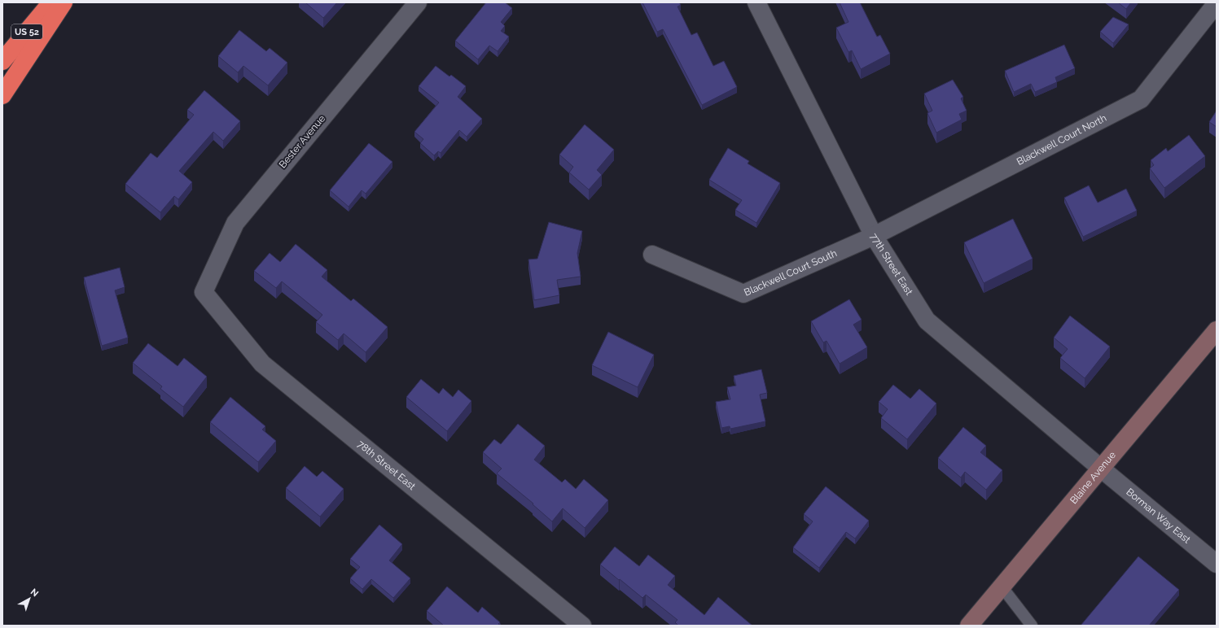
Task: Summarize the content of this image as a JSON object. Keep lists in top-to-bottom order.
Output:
{
  "streets": {
    "highway": ["US 52"],
    "street": [
      "Blackwell Court North",
      "Bester Avenue",
      "77th Street East",
      "Blackwell Court South",
      "78th Street East",
      "Blaine Avenue",
      "Borman Way East"
    ]
  },
  "crossings": [
    ["Blackwell Court North", "77th Street East"],
    ["Blackwell Court North", "Blackwell Court South"],
    ["Bester Avenue", "78th Street East"],
    ["77th Street East", "Blackwell Court South"],
    ["77th Street East", "Blaine Avenue"],
    ["77th Street East", "Borman Way East"],
    ["Blaine Avenue", "Borman Way East"]
  ],
  "north": "top right"
}
